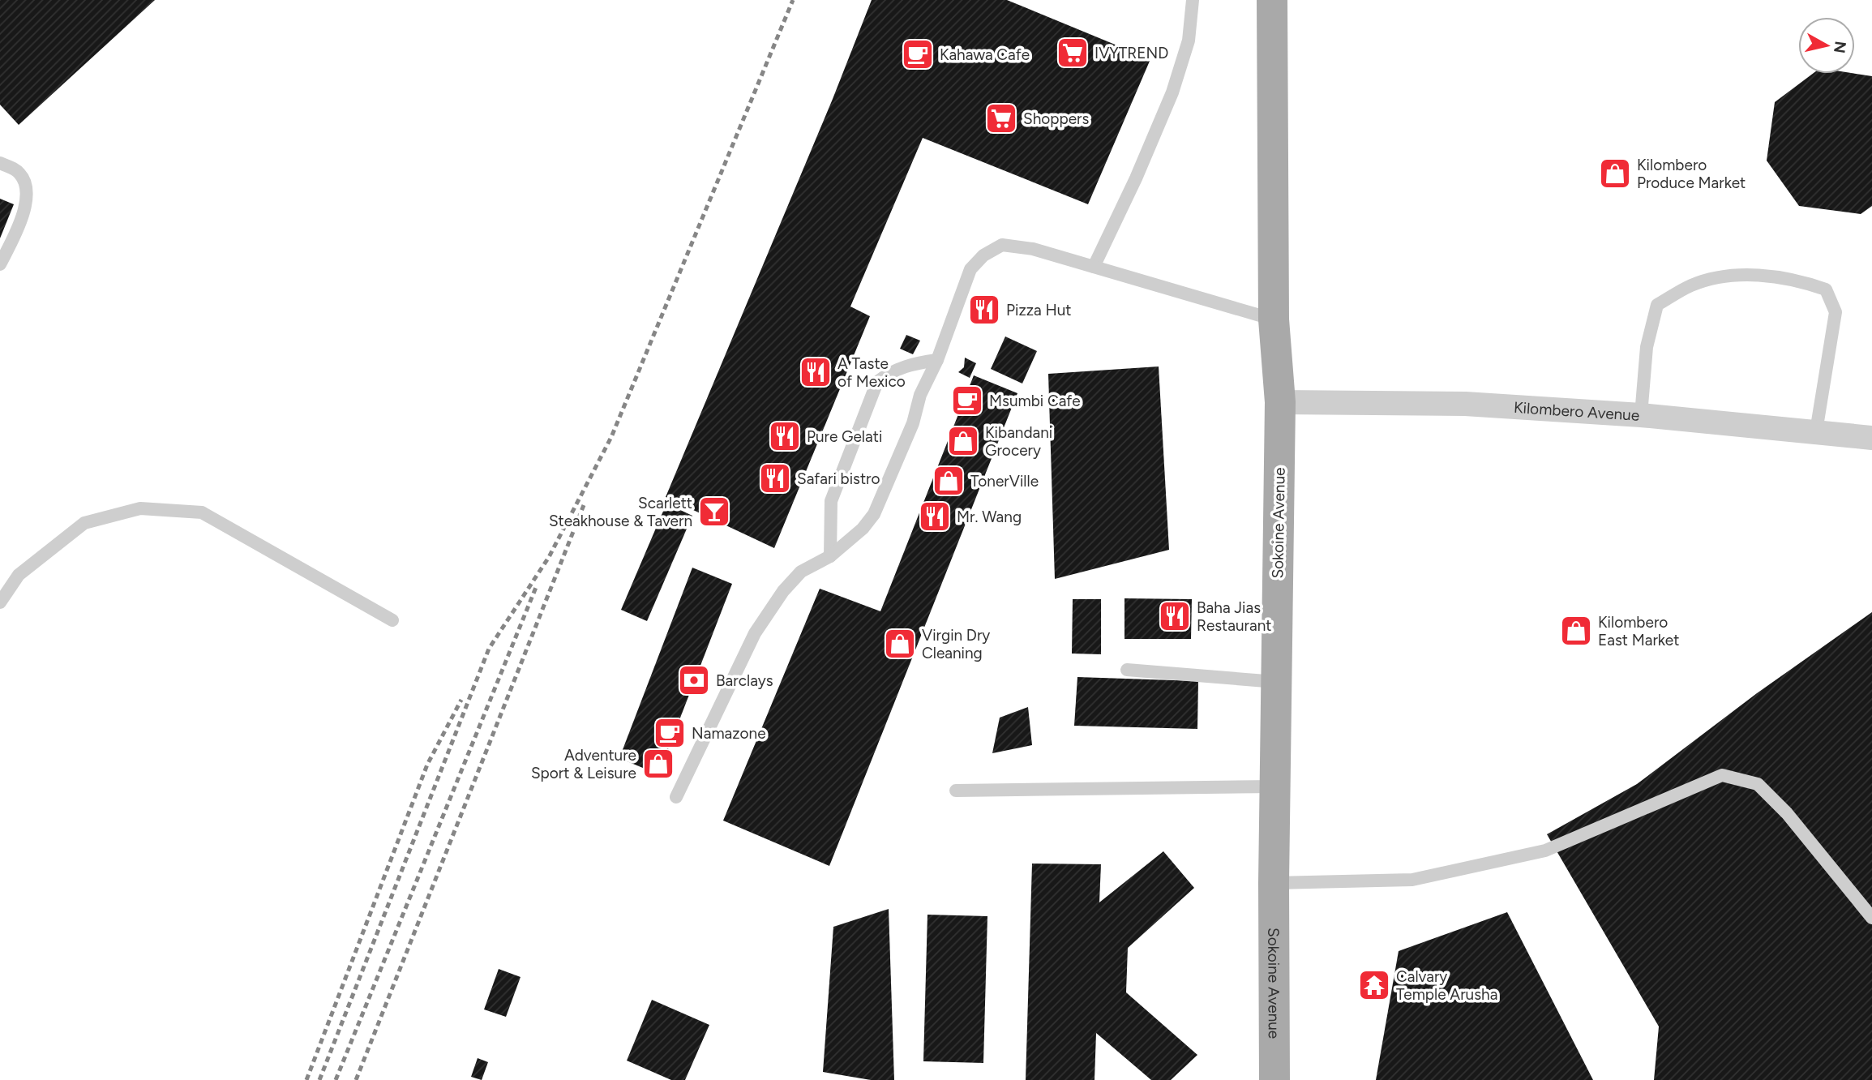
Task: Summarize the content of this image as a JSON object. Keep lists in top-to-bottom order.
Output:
{
  "streets": {
    "main road": ["Sokoine Avenue"],
    "street": ["Kilombero Avenue"]
  },
  "crossings": [
    ["Kilombero Avenue", "Sokoine Avenue"]
  ],
  "places": {
    "supermarket": ["IVYTREND", "Shoppers"],
    "cafe": ["Kahawa Cafe", "Msumbi Cafe", "Namazone"],
    "shop": [
      "Kilombero Produce Market",
      "Kibandani Grocery",
      "TonerVille",
      "Kilombero East Market",
      "Virgin Dry Cleaning",
      "Adventure Sport & Leisure"
    ],
    "restaurant": [
      "Pizza Hut",
      "A Taste of Mexico",
      "Pure Gelati",
      "Safari bistro",
      "Mr. Wang",
      "Baha Jias Restaurant"
    ],
    "bar": ["Scarlett Steakhouse & Tavern"],
    "bank": ["Barclays"],
    "temple": ["Calvary Temple Arusha"]
  },
  "north": "right"
}
